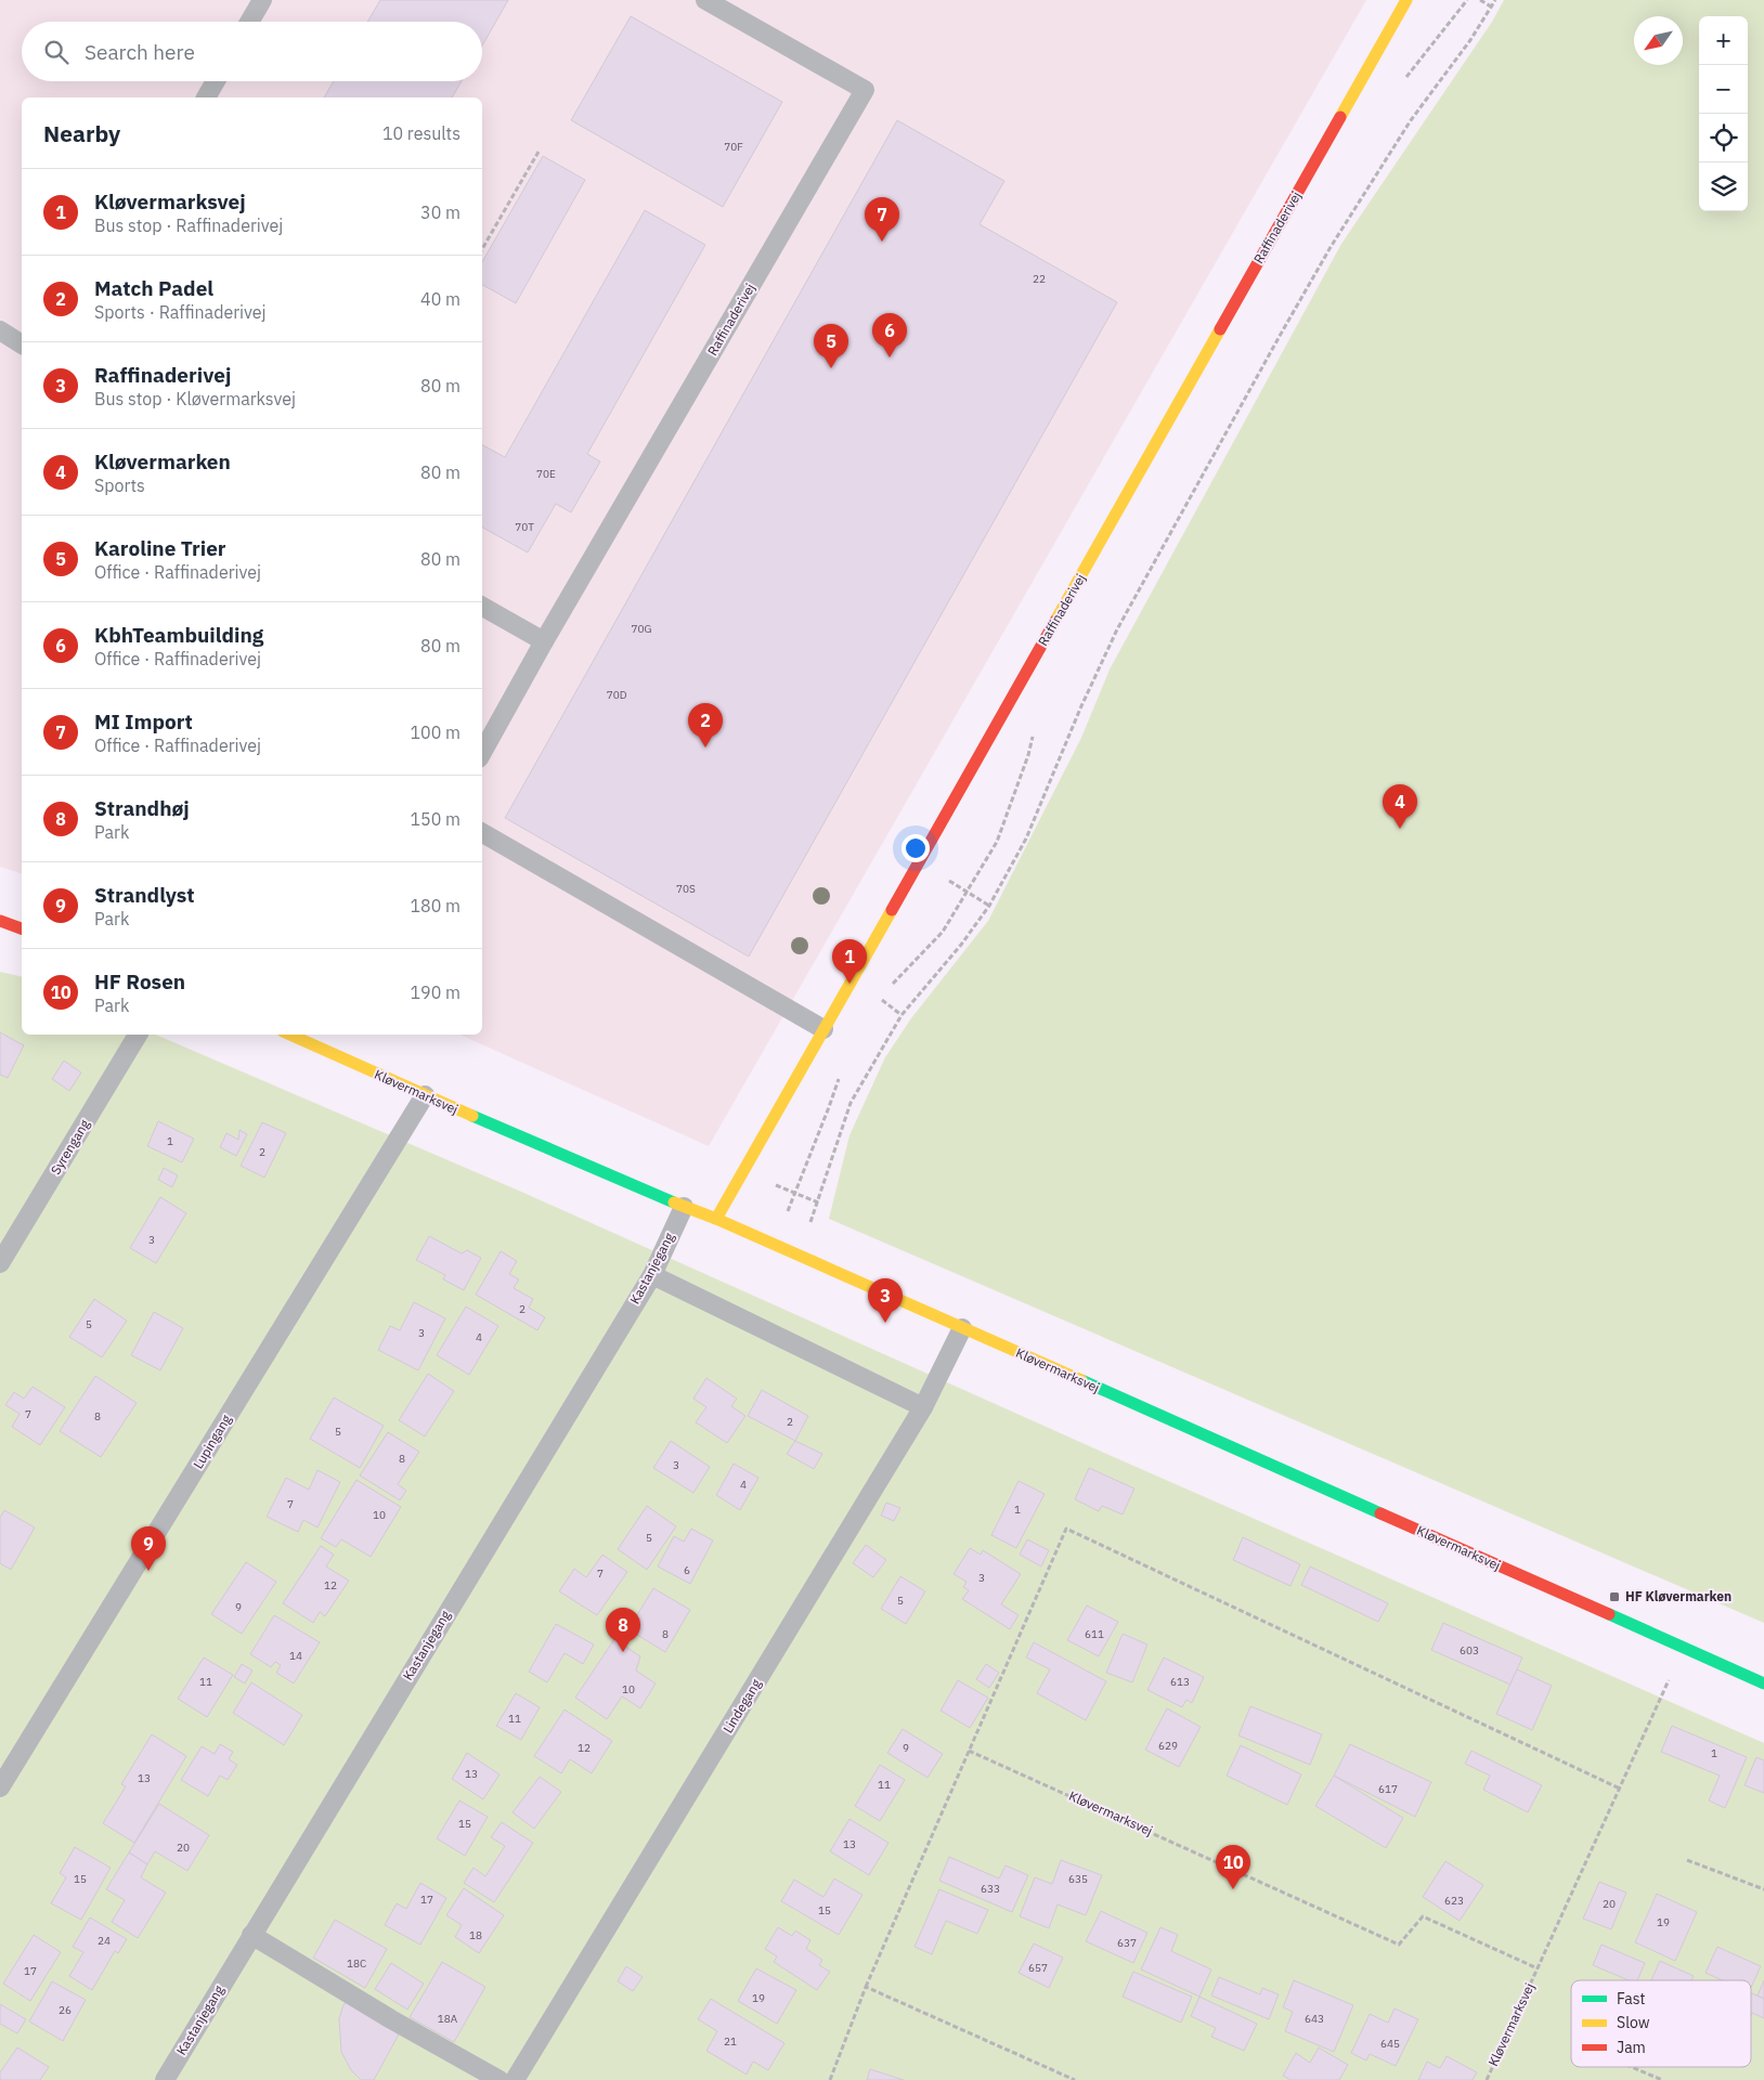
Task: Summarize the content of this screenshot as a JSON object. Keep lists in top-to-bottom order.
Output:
{
  "streets": {
    "street": ["Raffinaderivej", "Kløvermarksvej"],
    "lane": [
      "Syrengang",
      "Kastanjegang",
      "Lupingang",
      "Lindegang"
    ]
  },
  "crossings": [
    ["Raffinaderivej", "Kløvermarksvej"],
    ["Kløvermarksvej", "Kastanjegang"],
    ["Kløvermarksvej", "Lupingang"],
    ["Kløvermarksvej", "Lindegang"]
  ],
  "places": {
    "transit": ["HF Kløvermarken"]
  },
  "house_numbers": [
    "70F",
    "22",
    "70E",
    "70T",
    "70G",
    "70D",
    "70S",
    "1",
    "2",
    "3",
    "2",
    "5",
    "3",
    "4",
    "7",
    "8",
    "2",
    "5",
    "8",
    "3",
    "4",
    "7",
    "1",
    "10",
    "5",
    "6",
    "7",
    "3",
    "12",
    "5",
    "9",
    "8",
    "611",
    "603",
    "14",
    "11",
    "613",
    "10",
    "11",
    "629",
    "12",
    "9",
    "1",
    "13",
    "13",
    "11",
    "617",
    "15",
    "13",
    "20",
    "15",
    "635",
    "633",
    "17",
    "623",
    "20",
    "15",
    "19",
    "18",
    "24",
    "637",
    "18C",
    "657",
    "17",
    "19",
    "26",
    "18A",
    "643",
    "21",
    "645"
  ],
  "legend": ["Fast", "Slow", "Jam"],
  "north": "bottom left",
  "page": {
    "map_buttons": ["+", "−"],
    "search": "Search here",
    "heading": ["Nearby", "10 results"],
    "list": [
      {
        "mark": "1",
        "name": "Kløvermarksvej",
        "note": "Bus stop · Raffinaderivej",
        "value": "30 m"
      },
      {
        "mark": "2",
        "name": "Match Padel",
        "note": "Sports · Raffinaderivej",
        "value": "40 m"
      },
      {
        "mark": "3",
        "name": "Raffinaderivej",
        "note": "Bus stop · Kløvermarksvej",
        "value": "80 m"
      },
      {
        "mark": "4",
        "name": "Kløvermarken",
        "note": "Sports",
        "value": "80 m"
      },
      {
        "mark": "5",
        "name": "Karoline Trier",
        "note": "Office · Raffinaderivej",
        "value": "80 m"
      },
      {
        "mark": "6",
        "name": "KbhTeambuilding",
        "note": "Office · Raffinaderivej",
        "value": "80 m"
      },
      {
        "mark": "7",
        "name": "MI Import",
        "note": "Office · Raffinaderivej",
        "value": "100 m"
      },
      {
        "mark": "8",
        "name": "Strandhøj",
        "note": "Park",
        "value": "150 m"
      },
      {
        "mark": "9",
        "name": "Strandlyst",
        "note": "Park",
        "value": "180 m"
      },
      {
        "mark": "10",
        "name": "HF Rosen",
        "note": "Park",
        "value": "190 m"
      }
    ],
    "pins": [
      "7",
      "6",
      "5",
      "2",
      "4",
      "1",
      "3",
      "9",
      "8",
      "10"
    ]
  }
}
